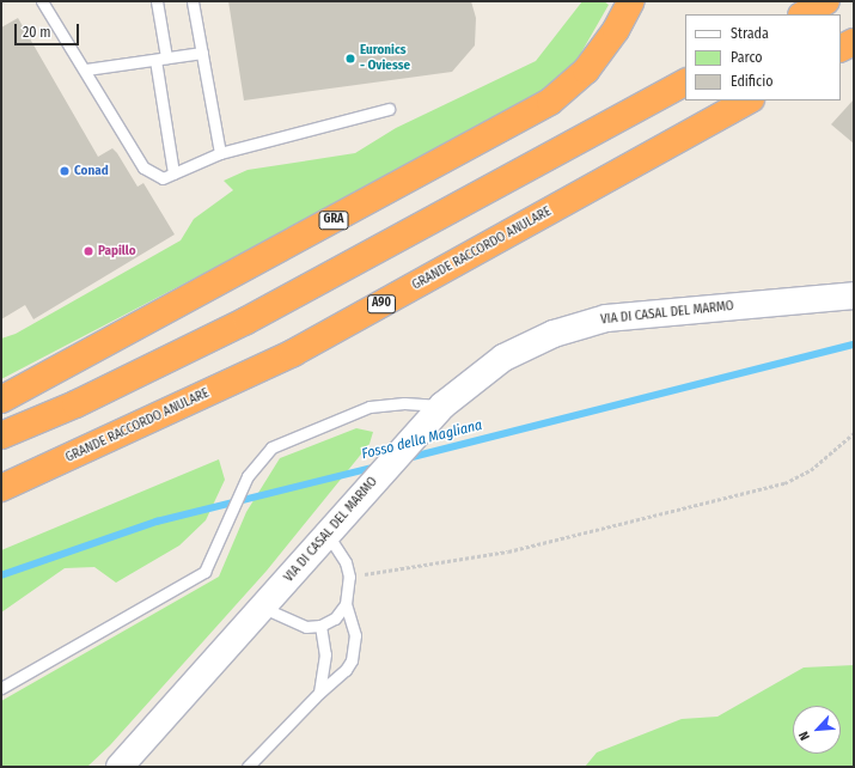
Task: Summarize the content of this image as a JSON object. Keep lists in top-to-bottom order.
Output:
{
  "streets": {
    "highway": ["GRA", "GRANDE RACCORDO ANULARE", "A90"],
    "main road": ["VIA DI CASAL DEL MARMO"]
  },
  "water": ["Fosso della Magliana"],
  "places": ["Euronics - Oviesse", "Conad", "Papillo"],
  "legend": ["Strada", "Parco", "Edificio"],
  "scale_bar": "20 m",
  "north": "bottom left"
}
